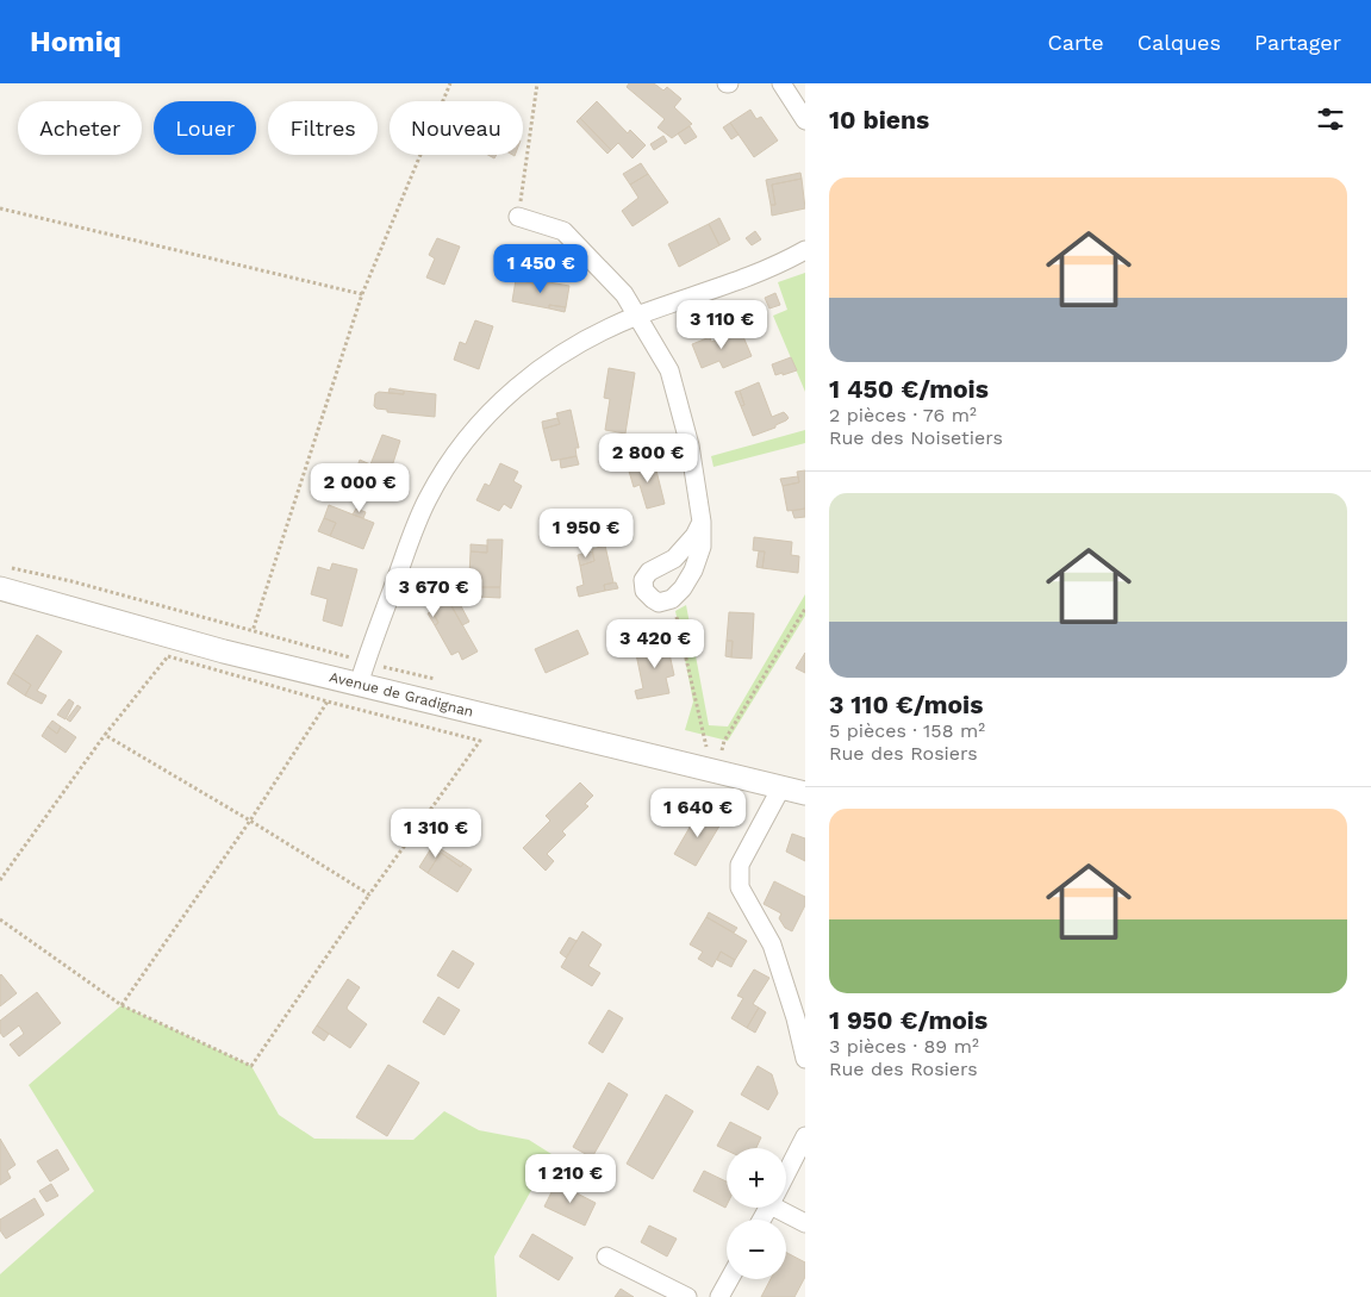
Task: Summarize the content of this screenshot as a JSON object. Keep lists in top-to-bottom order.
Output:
{
  "streets": {
    "street": ["Avenue de Gradignan"]
  },
  "page": {
    "header": "Homiq",
    "nav": ["Carte", "Calques", "Partager"],
    "heading": "10 biens",
    "chip": [
      "Acheter",
      "Louer",
      "Filtres",
      "Nouveau"
    ],
    "list": [
      {
        "name": "1 450 €/mois",
        "note": "2 pièces · 76 m² · Rue des Noisetiers"
      },
      {
        "name": "3 110 €/mois",
        "note": "5 pièces · 158 m² · Rue des Rosiers"
      },
      {
        "name": "1 950 €/mois",
        "note": "3 pièces · 89 m² · Rue des Rosiers"
      }
    ],
    "price": [
      "1 450 €",
      "3 110 €",
      "2 800 €",
      "2 000 €",
      "1 950 €",
      "3 670 €",
      "3 420 €",
      "1 640 €",
      "1 310 €",
      "1 210 €"
    ],
    "map_buttons": ["+", "−"]
  }
}
